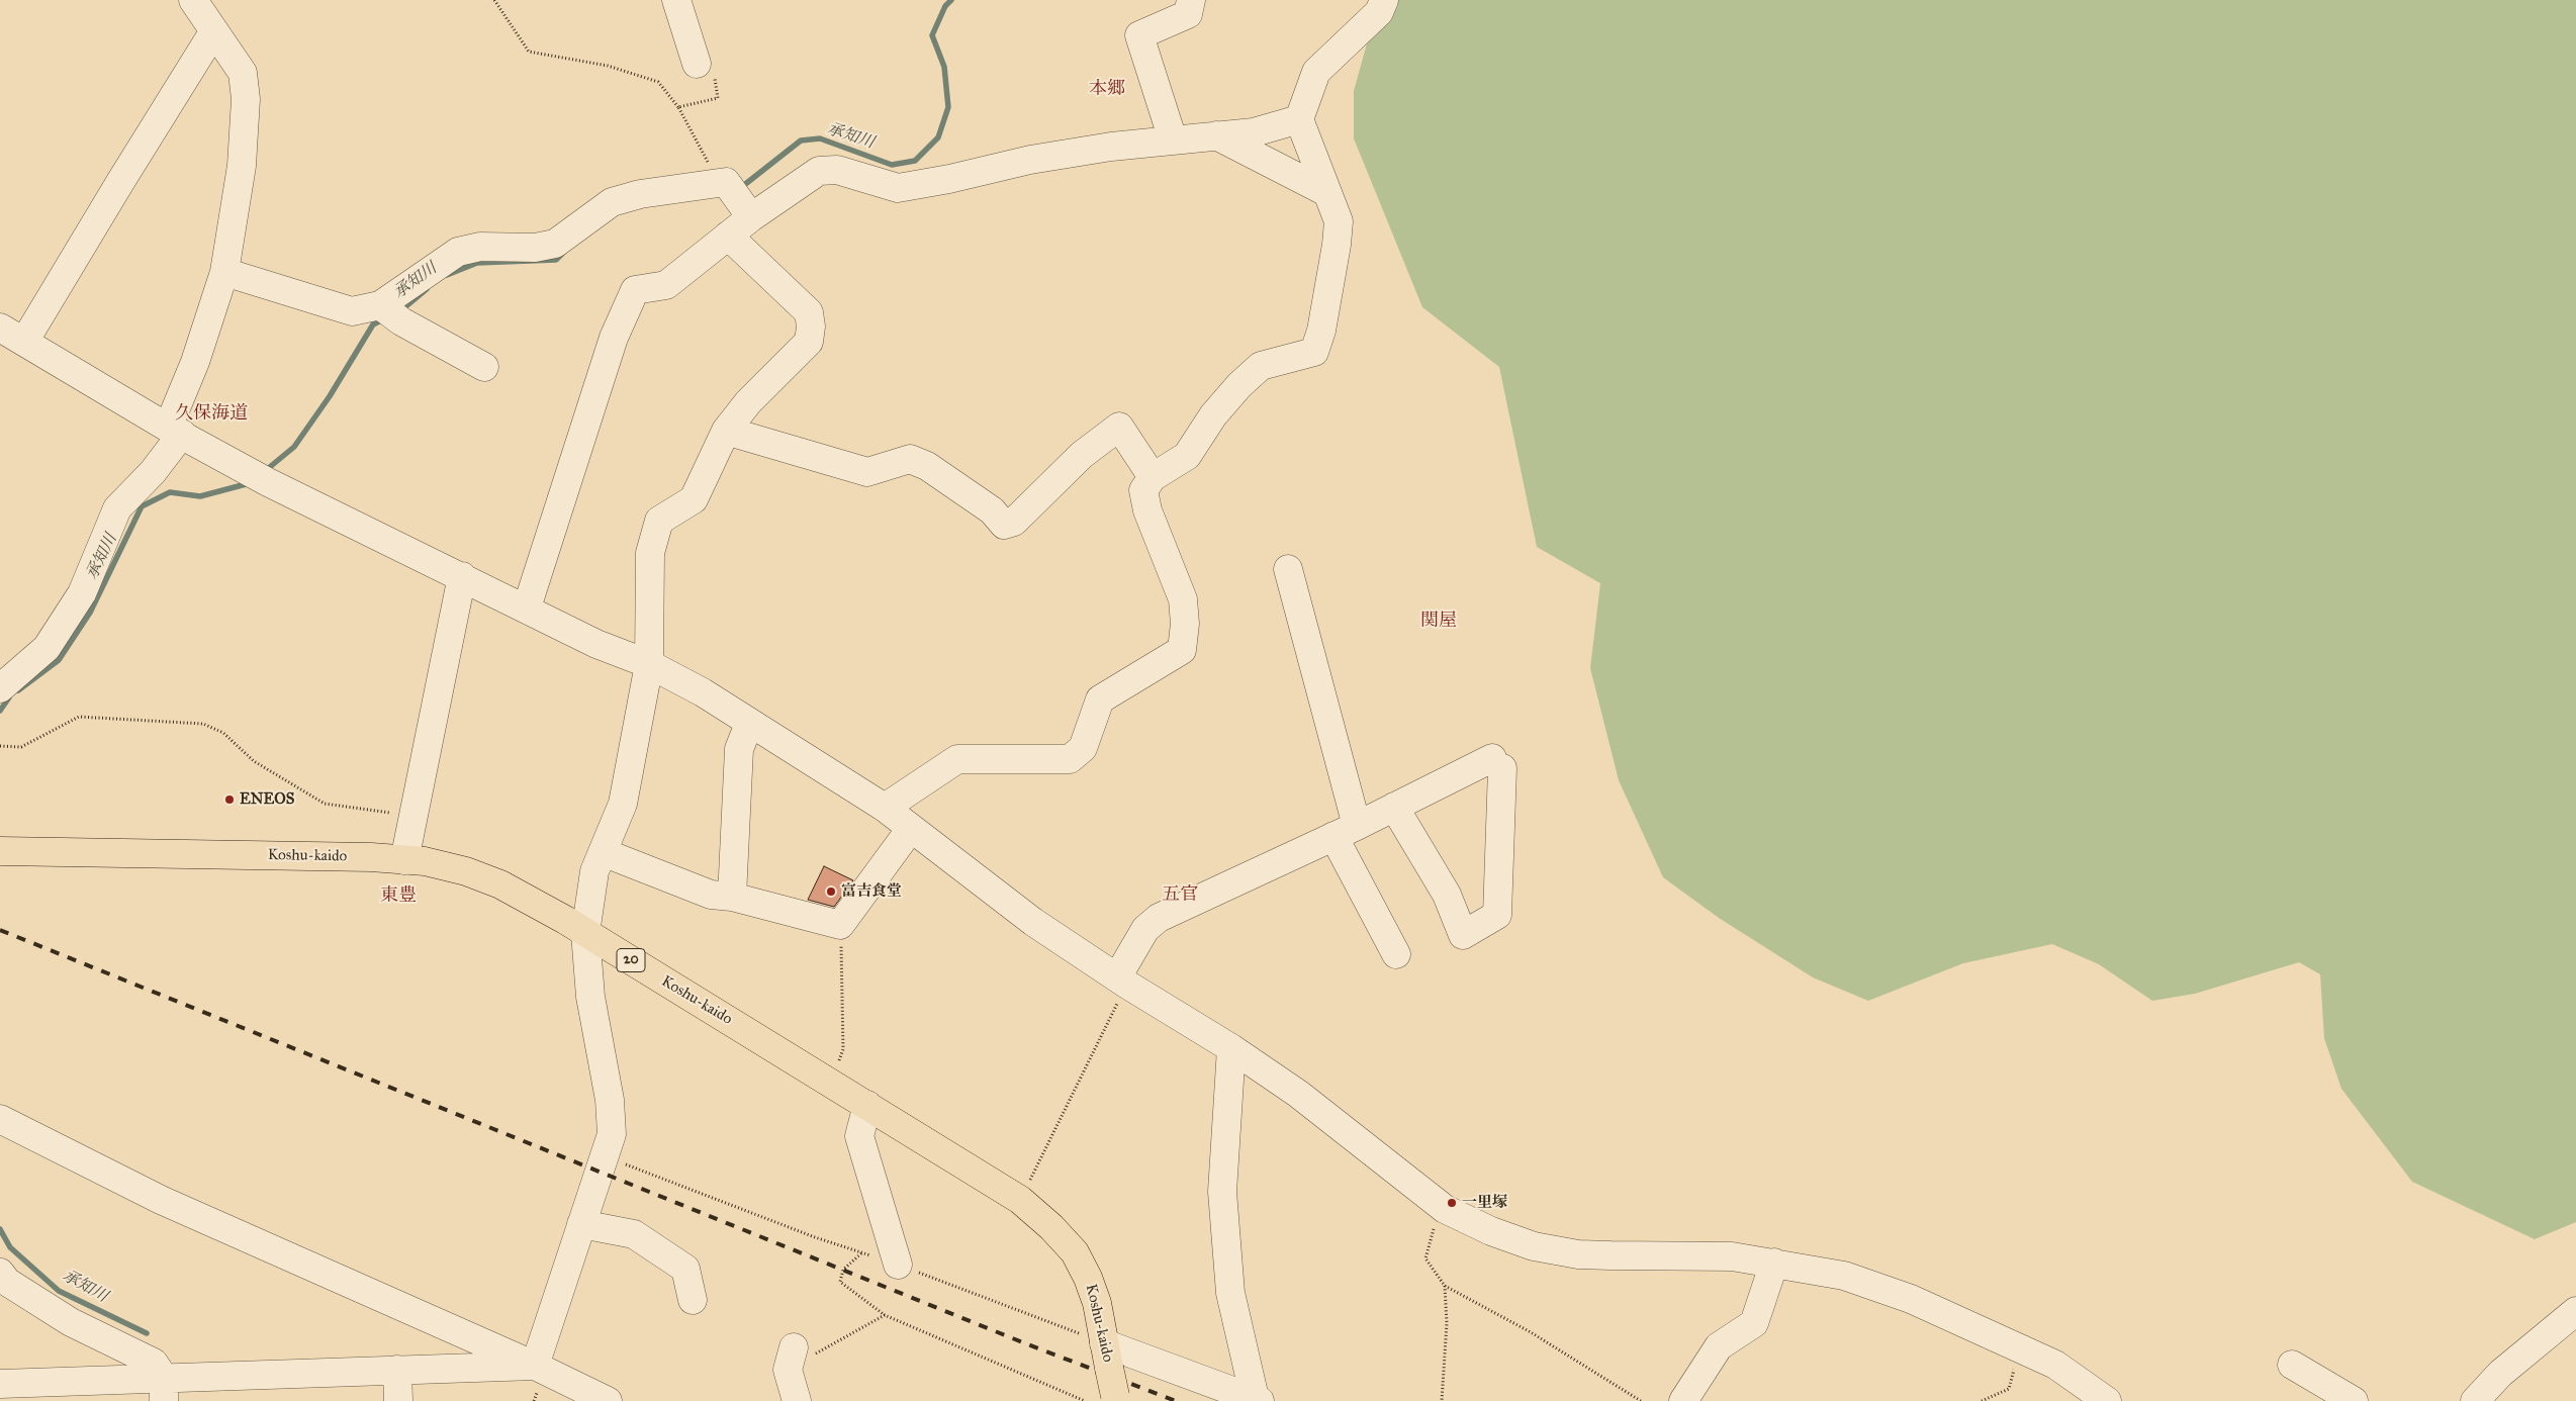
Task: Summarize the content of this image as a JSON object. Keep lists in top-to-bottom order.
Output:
{
  "streets": {
    "highway": ["Koshu-kaido", "20"]
  },
  "districts": [
    "本郷",
    "久保海道",
    "関屋",
    "五官",
    "東豊"
  ],
  "water": ["承知川"],
  "places": ["ENEOS", "富吉食堂", "一里塚"]
}
